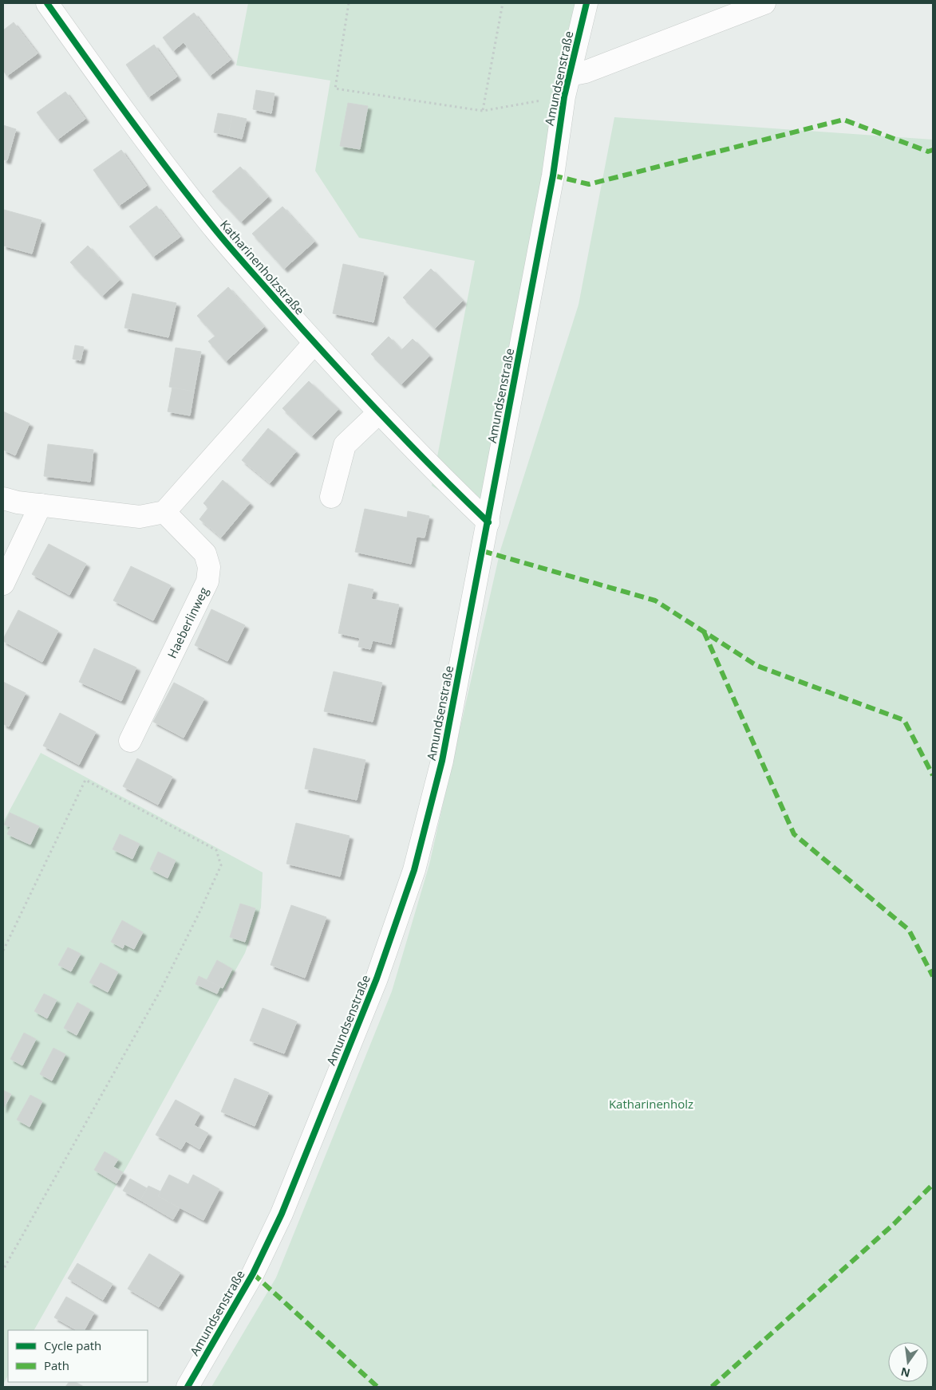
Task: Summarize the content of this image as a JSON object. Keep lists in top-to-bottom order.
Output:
{
  "streets": {
    "street": ["Amundsenstraße", "Katharinenholzstraße", "Haeberlinweg"]
  },
  "crossings": [
    ["Amundsenstraße", "Katharinenholzstraße"]
  ],
  "parks": ["Katharinenholz"],
  "legend": ["Cycle path", "Path"],
  "north": "bottom"
}
